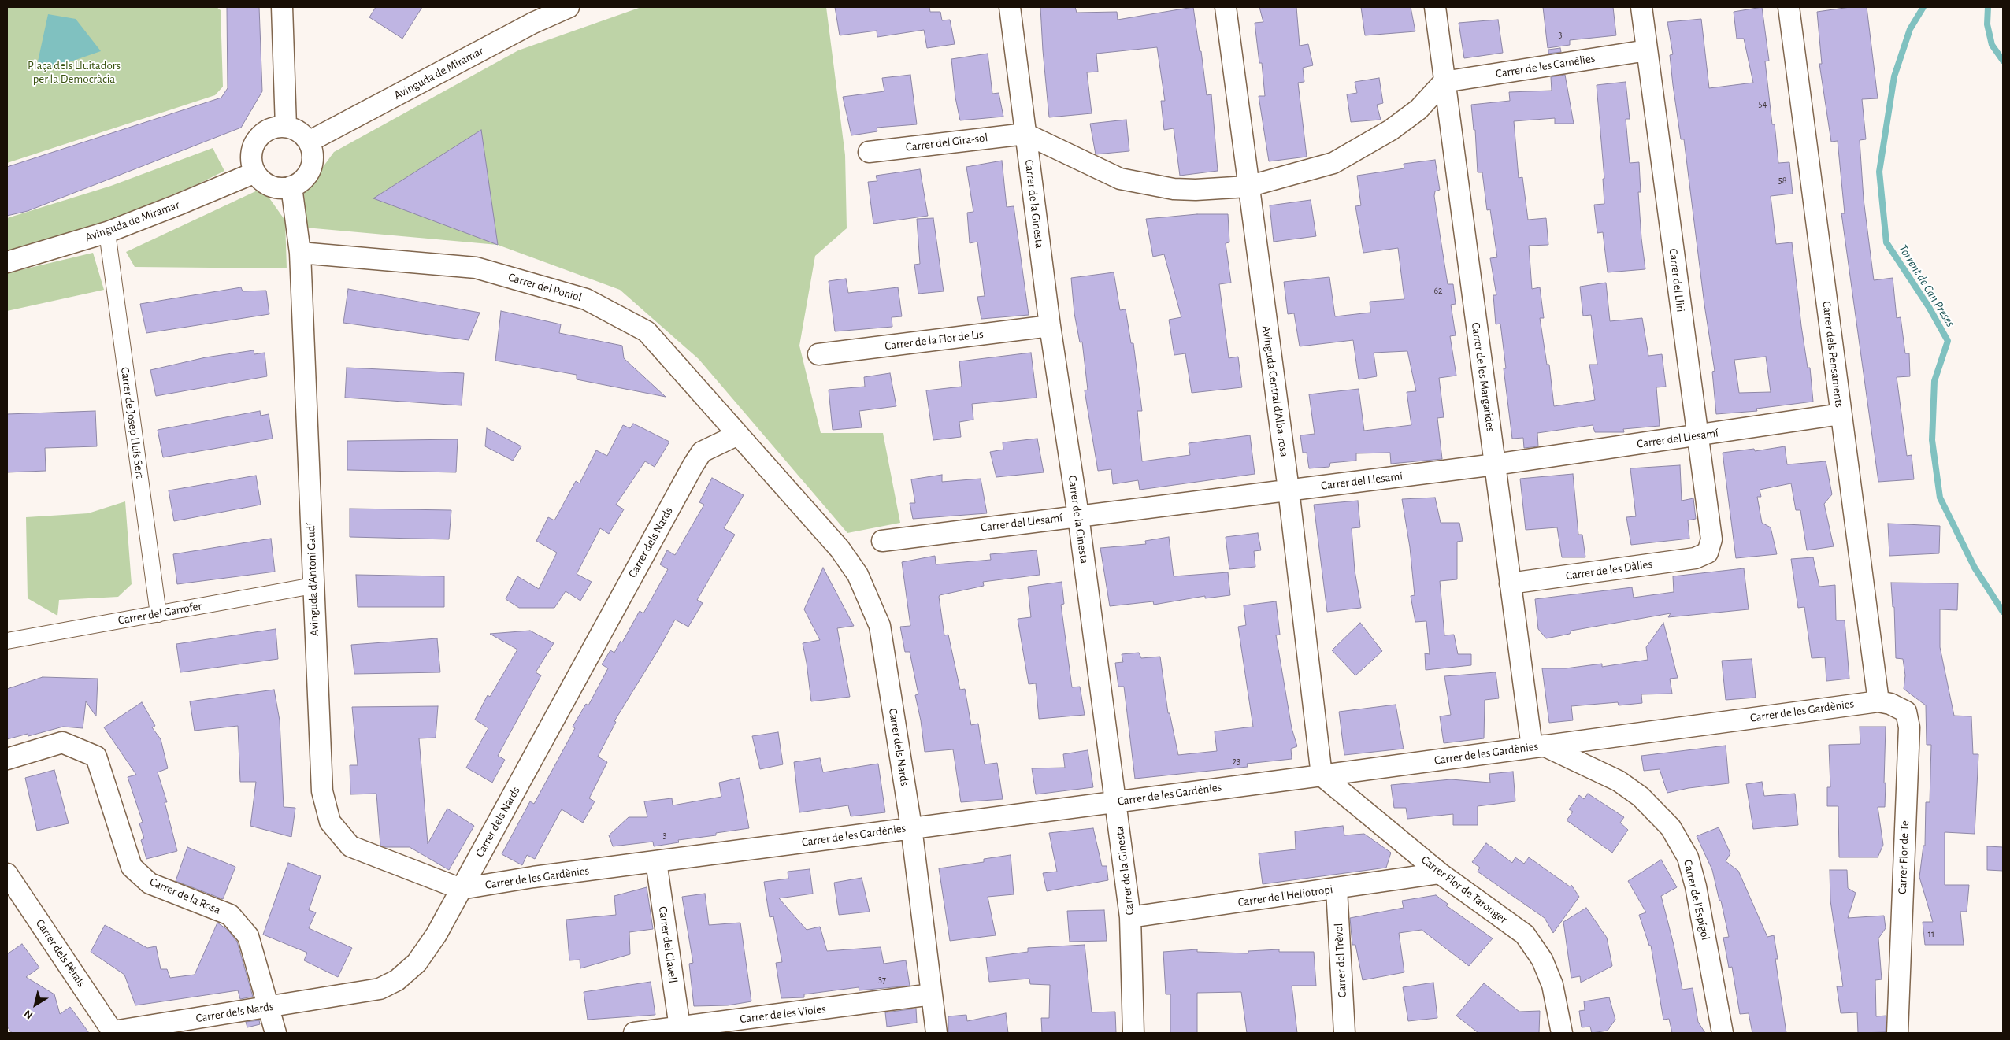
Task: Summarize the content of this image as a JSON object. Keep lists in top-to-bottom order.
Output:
{
  "streets": {
    "street": [
      "Carrer de les Camèlies",
      "Avinguda de Miramar",
      "Carrer del Gira-sol",
      "Carrer de la Ginesta",
      "Carrer del Lliri",
      "Carrer del Poniol",
      "Carrer de la Flor de Lis",
      "Carrer dels Pensaments",
      "Carrer de les Margarides",
      "Avinguda Central d'Alba-rosa",
      "Carrer de Josep Lluís Sert",
      "Carrer del Llesamí",
      "Carrer dels Nards",
      "Carrer de les Dàlies",
      "Avinguda d'Antoni Gaudí",
      "Carrer del Garrofer",
      "Carrer de les Gardènies",
      "Carrer Flor de Te",
      "Carrer Flor de Taronger",
      "Carrer de la Rosa",
      "Carrer de l'Heliotropi",
      "Carrer de l'Espígol",
      "Carrer del Clavell",
      "Carrer dels Pètals",
      "Carrer del Trèvol",
      "Carrer de les Violes"
    ]
  },
  "crossings": [
    ["Carrer de les Camèlies", "Carrer del Lliri"],
    ["Carrer de les Camèlies", "Carrer de les Margarides"],
    ["Avinguda de Miramar", "Carrer de Josep Lluís Sert"],
    ["Avinguda de Miramar", "Avinguda d'Antoni Gaudí"],
    ["Carrer del Gira-sol", "Carrer de la Ginesta"],
    ["Carrer de la Ginesta", "Carrer de la Flor de Lis"],
    ["Carrer de la Ginesta", "Carrer del Llesamí"],
    ["Carrer de la Ginesta", "Carrer de les Gardènies"],
    ["Carrer de la Ginesta", "Carrer de l'Heliotropi"],
    ["Carrer del Lliri", "Carrer del Llesamí"],
    ["Carrer del Lliri", "Carrer de les Dàlies"],
    ["Carrer del Poniol", "Carrer dels Nards"],
    ["Carrer del Poniol", "Avinguda d'Antoni Gaudí"],
    ["Carrer dels Pensaments", "Carrer del Llesamí"],
    ["Carrer dels Pensaments", "Carrer de les Gardènies"],
    ["Carrer dels Pensaments", "Carrer Flor de Te"],
    ["Carrer de les Margarides", "Carrer del Llesamí"],
    ["Carrer de les Margarides", "Carrer de les Dàlies"],
    ["Carrer de les Margarides", "Carrer de les Gardènies"],
    ["Carrer de les Margarides", "Carrer de l'Espígol"],
    ["Avinguda Central d'Alba-rosa", "Carrer del Llesamí"],
    ["Avinguda Central d'Alba-rosa", "Carrer de les Gardènies"],
    ["Avinguda Central d'Alba-rosa", "Carrer Flor de Taronger"],
    ["Carrer de Josep Lluís Sert", "Carrer del Garrofer"],
    ["Carrer dels Nards", "Avinguda d'Antoni Gaudí"],
    ["Carrer dels Nards", "Carrer de les Gardènies"],
    ["Carrer dels Nards", "Carrer de la Rosa"],
    ["Carrer dels Nards", "Carrer dels Pètals"],
    ["Carrer dels Nards", "Carrer de les Violes"],
    ["Avinguda d'Antoni Gaudí", "Carrer del Garrofer"],
    ["Avinguda d'Antoni Gaudí", "Carrer de les Gardènies"],
    ["Carrer de les Gardènies", "Carrer Flor de Te"],
    ["Carrer de les Gardènies", "Carrer Flor de Taronger"],
    ["Carrer de les Gardènies", "Carrer de l'Espígol"],
    ["Carrer de les Gardènies", "Carrer del Clavell"],
    ["Carrer Flor de Taronger", "Carrer de l'Heliotropi"],
    ["Carrer de l'Heliotropi", "Carrer del Trèvol"],
    ["Carrer del Clavell", "Carrer de les Violes"]
  ],
  "water": ["Torrent de Can Preses"],
  "parks": ["Plaça dels Lluitadors per la Democràcia"],
  "house_numbers": [
    "3",
    "54",
    "58",
    "62",
    "23",
    "3",
    "11",
    "37"
  ],
  "north": "bottom left"
}
